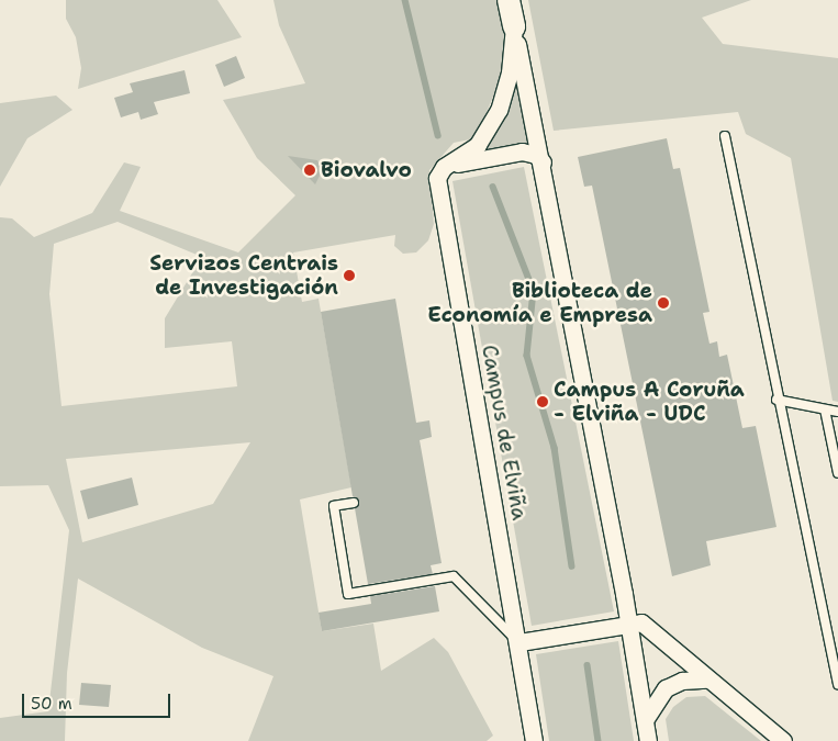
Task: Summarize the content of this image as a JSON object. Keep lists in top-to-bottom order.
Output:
{
  "streets": {
    "street": ["Campus de Elviña"]
  },
  "places": [
    "Biovalvo",
    "Servizos Centrais de Investigación",
    "Biblioteca de Economía e Empresa",
    "Campus A Coruña - Elviña - UDC"
  ],
  "scale_bar": "50 m"
}
